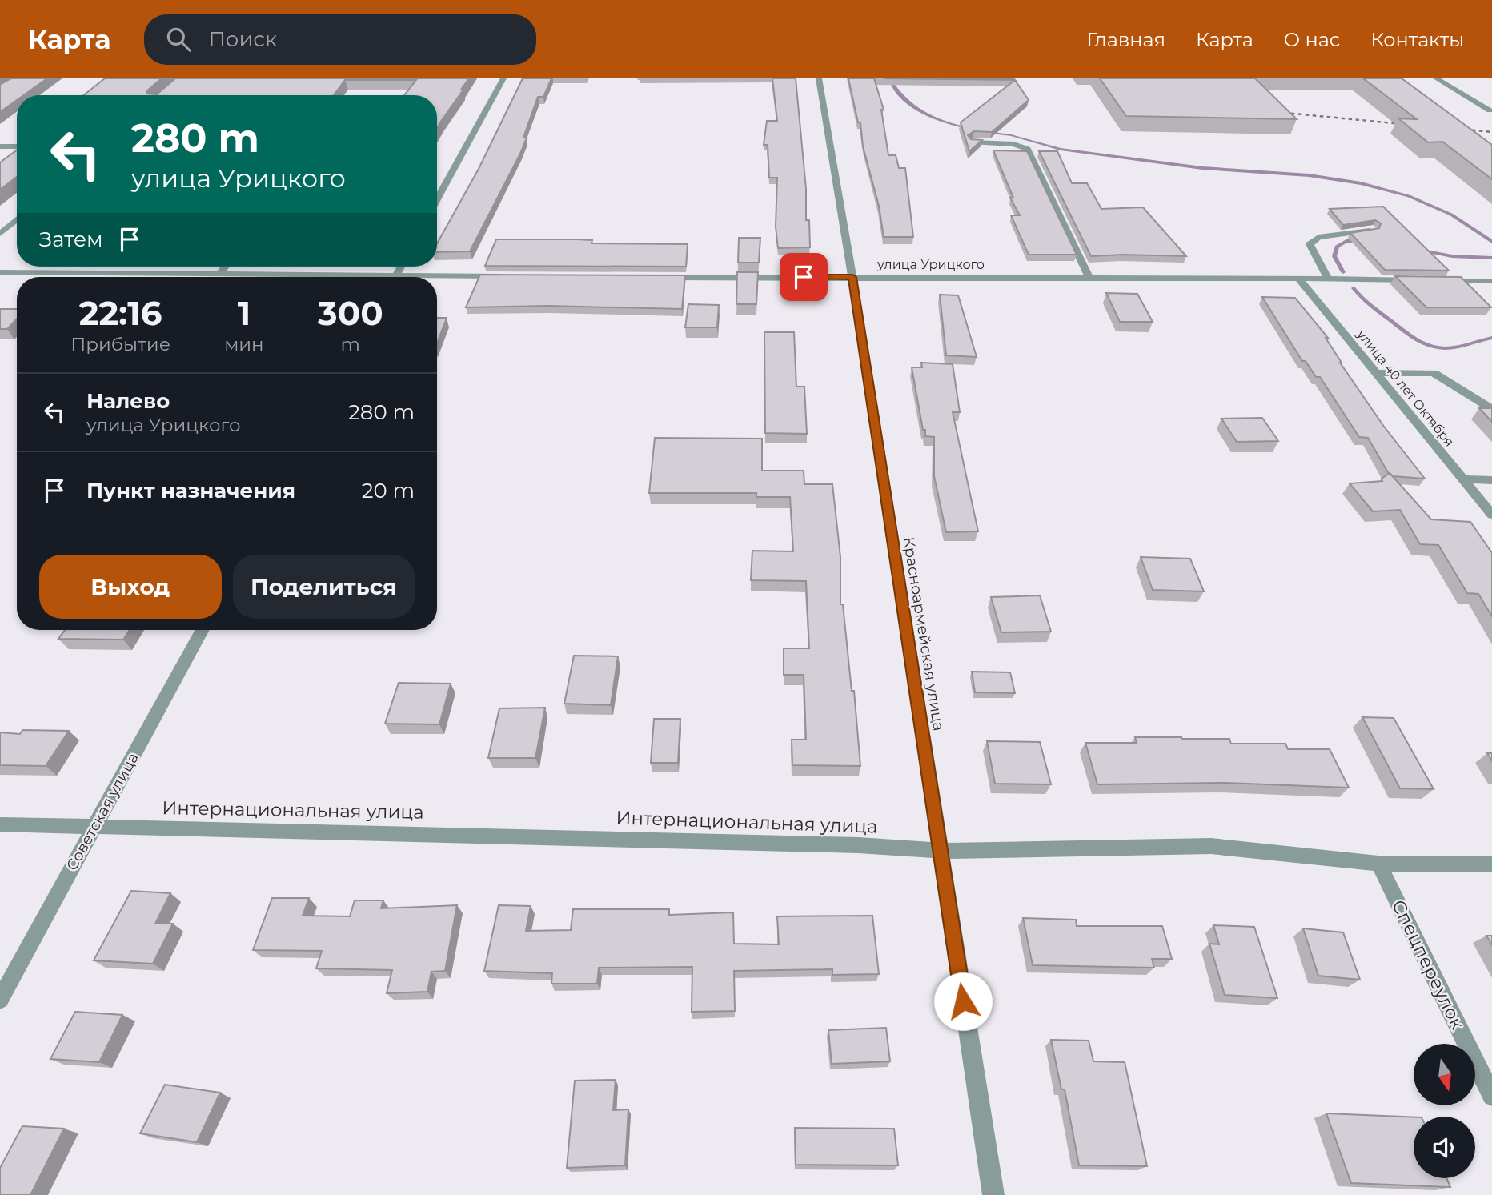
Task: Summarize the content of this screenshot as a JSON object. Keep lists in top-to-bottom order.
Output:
{
  "streets": {
    "street": [
      "улица Урицкого",
      "улица 40 лет Октября",
      "Красноармейская улица",
      "Интернациональная улица",
      "Советская улица",
      "Спецпереулок"
    ]
  },
  "crossings": [
    ["улица Урицкого", "улица 40 лет Октября"],
    ["улица Урицкого", "Красноармейская улица"],
    ["Красноармейская улица", "Интернациональная улица"],
    ["Интернациональная улица", "Советская улица"],
    ["Интернациональная улица", "Спецпереулок"]
  ],
  "north": "bottom",
  "page": {
    "header": "Карта",
    "search": "Поиск",
    "nav": [
      "Главная",
      "Карта",
      "О нас",
      "Контакты"
    ],
    "turn": ["280 m", "улица Урицкого"],
    "then": "Затем",
    "eta": [
      "22:16",
      "Прибытие",
      "1",
      "мин",
      "300",
      "m"
    ],
    "list": [
      {
        "name": "Налево",
        "note": "улица Урицкого",
        "value": "280 m"
      },
      {
        "name": "Пункт назначения",
        "value": "20 m"
      }
    ],
    "buttons": ["Выход", "Поделиться"]
  }
}
